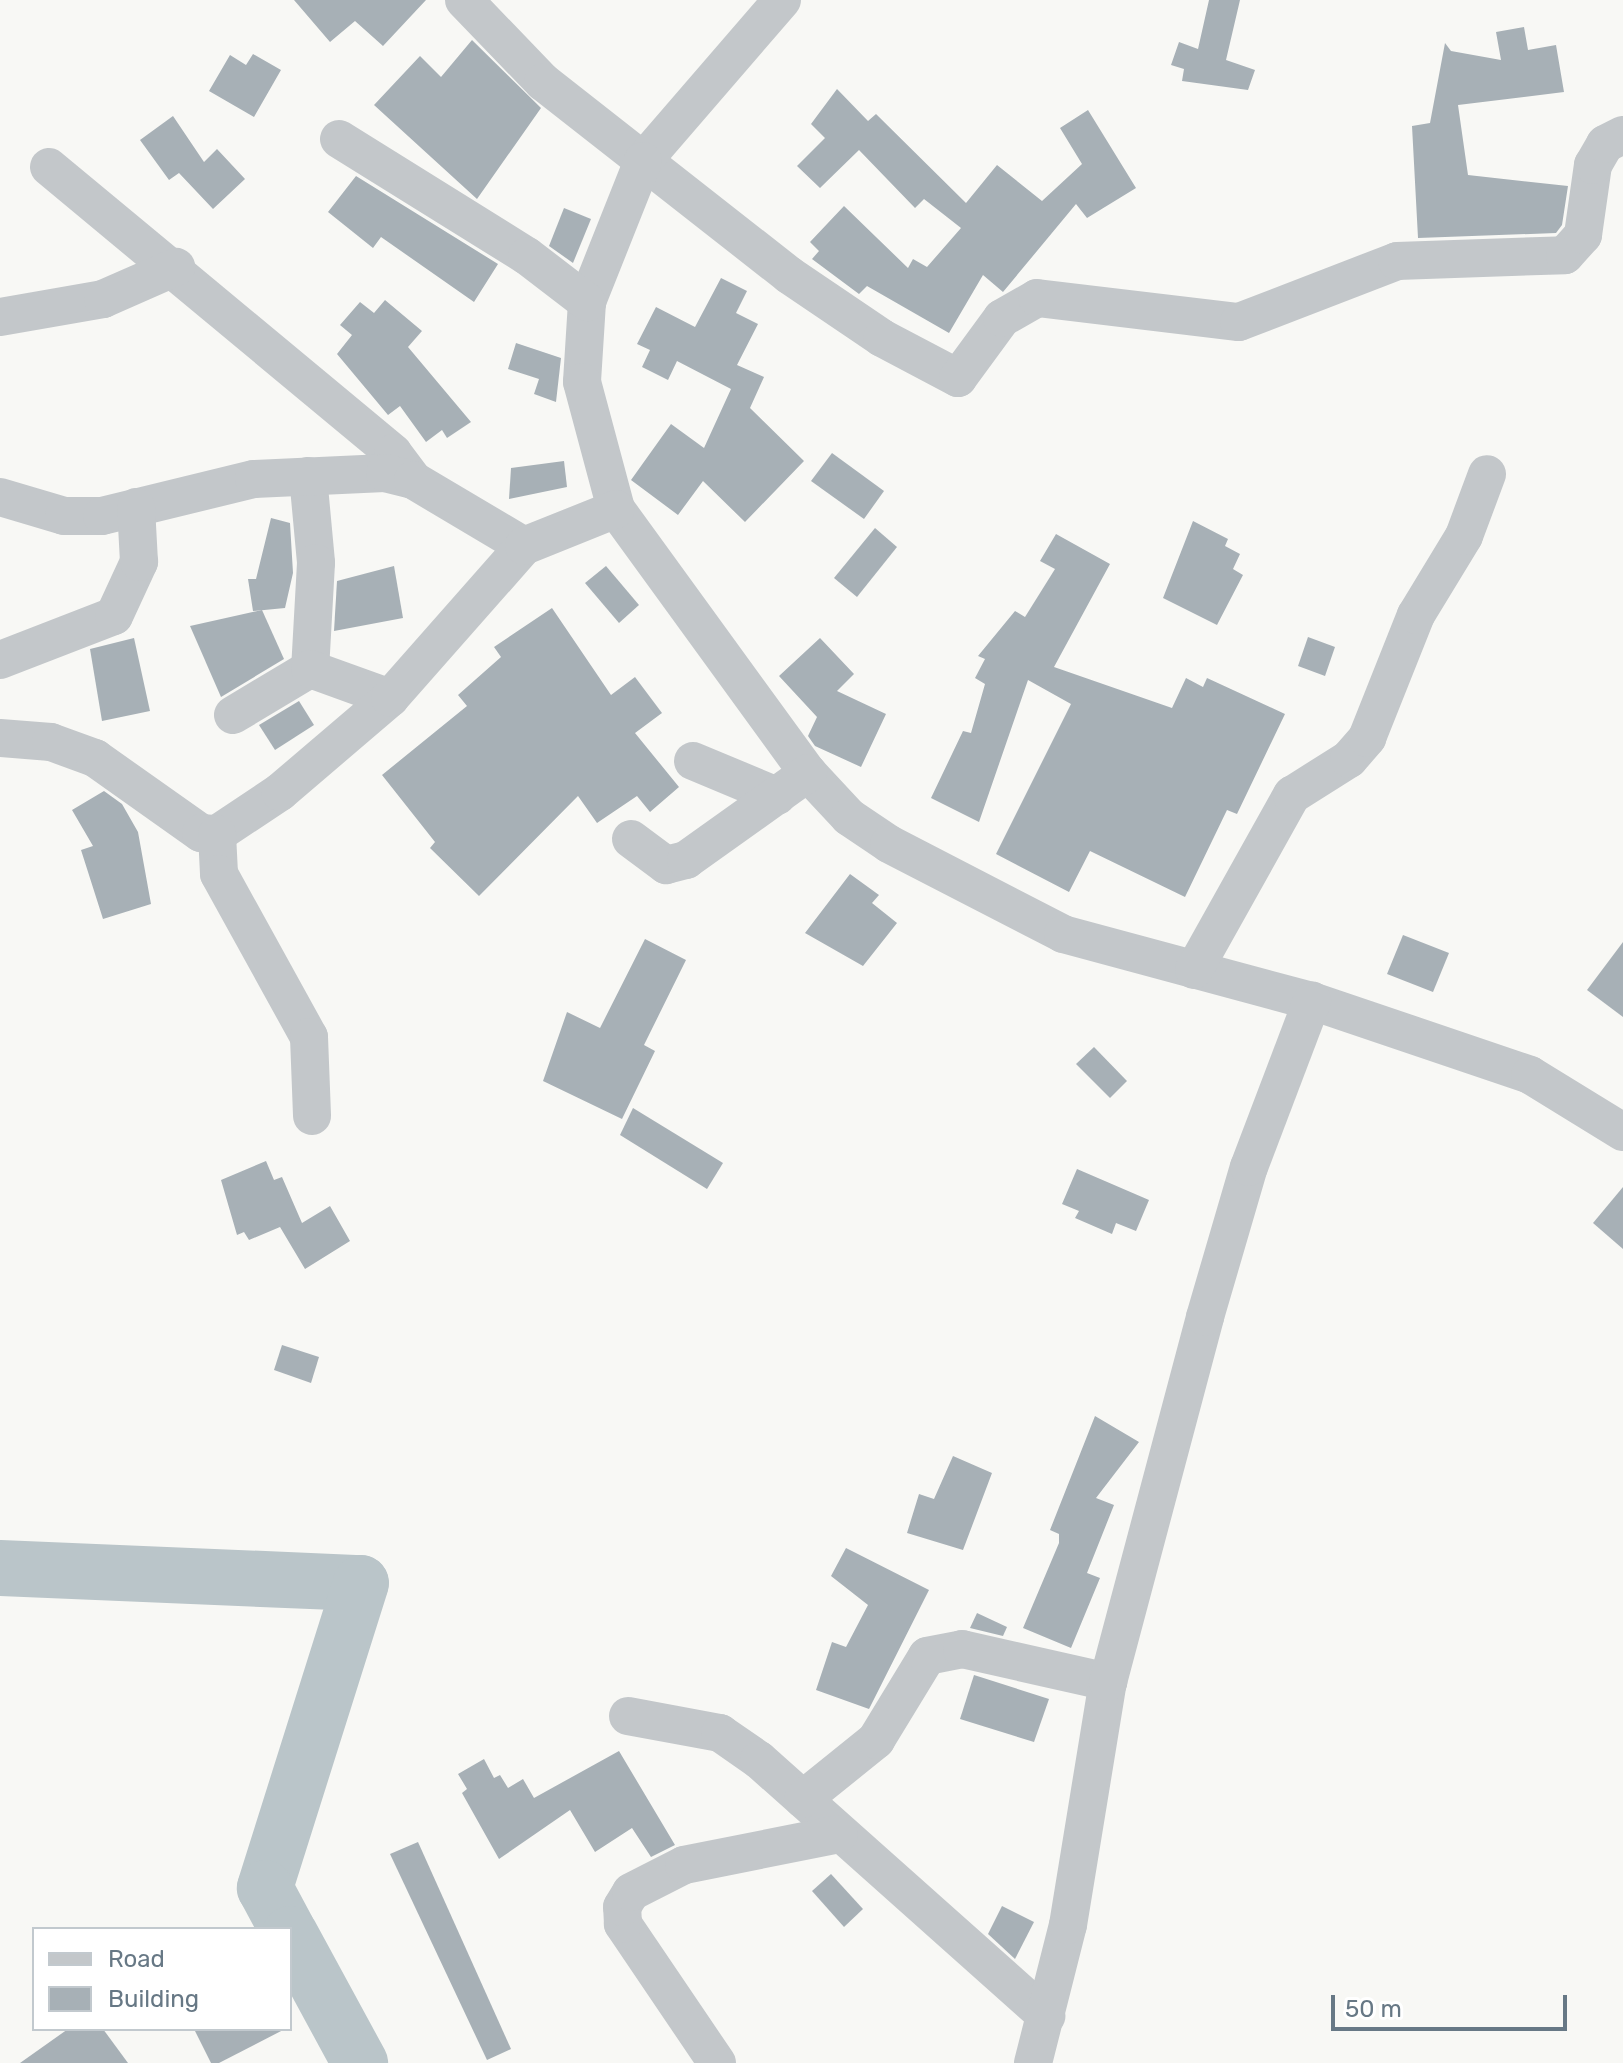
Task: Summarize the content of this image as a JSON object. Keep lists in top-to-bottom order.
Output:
{
  "legend": ["Road", "Building"],
  "scale_bar": "50 m"
}
